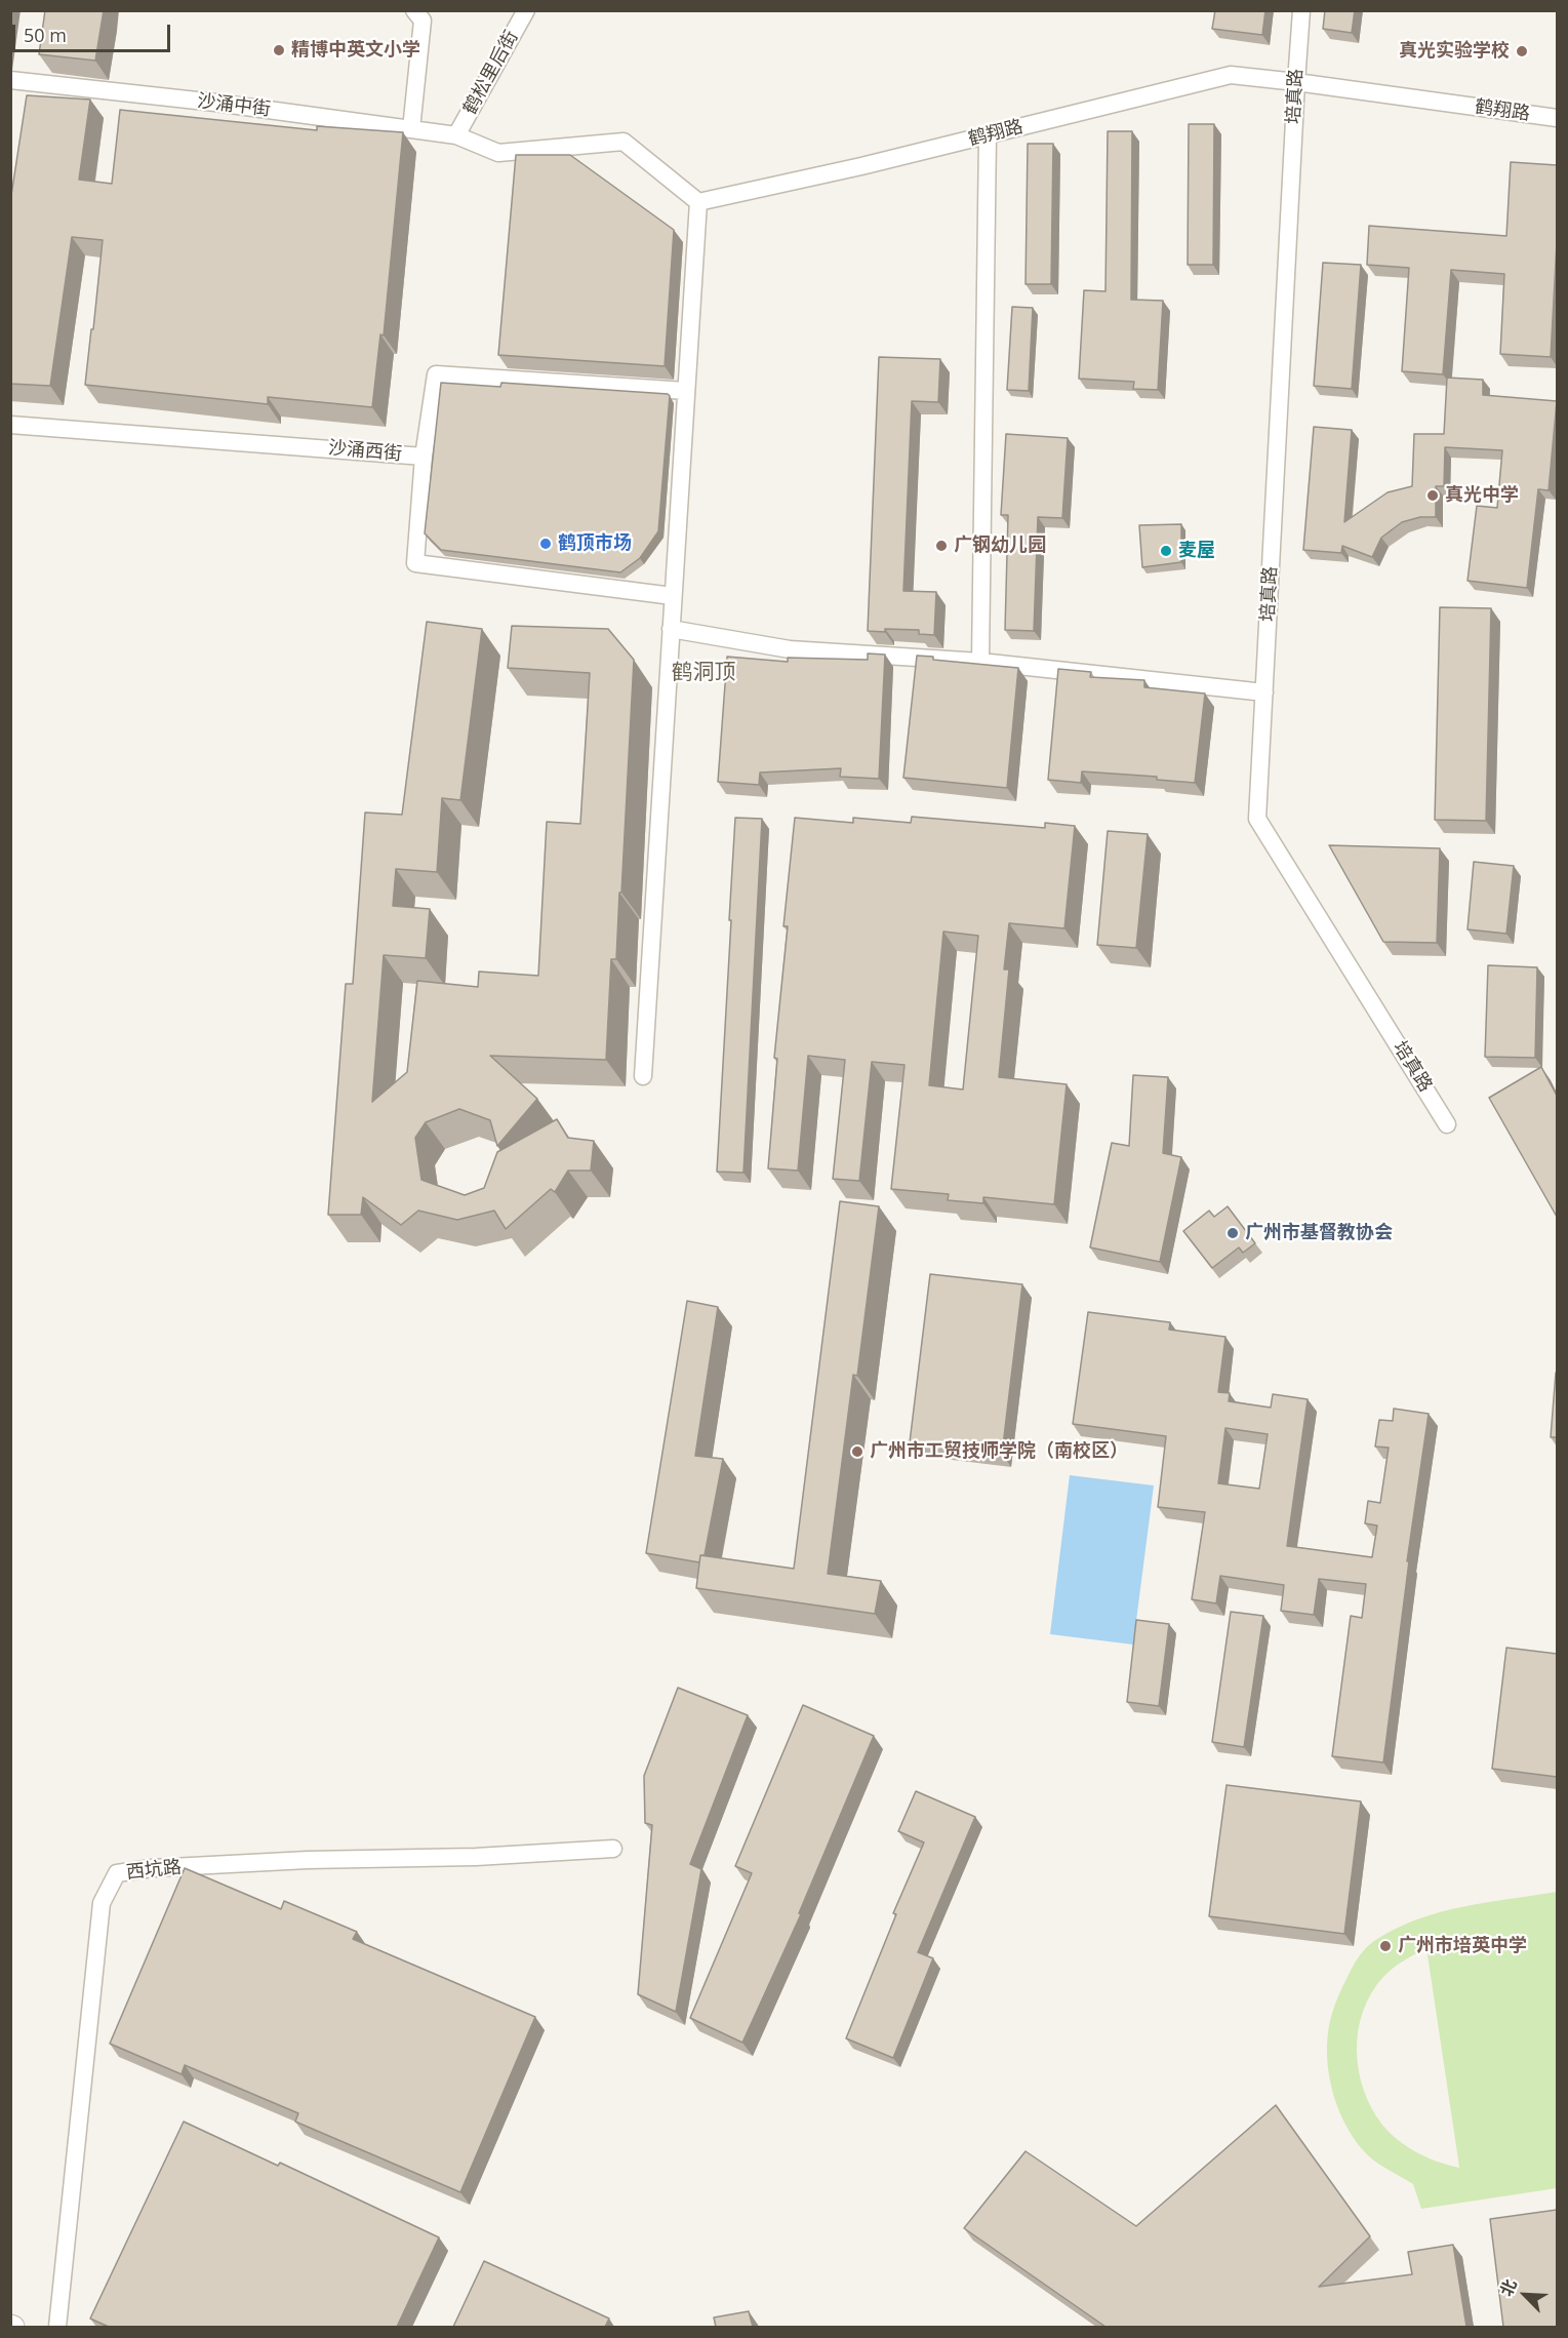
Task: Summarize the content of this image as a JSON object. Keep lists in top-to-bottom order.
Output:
{
  "streets": {
    "street": [
      "鹤松里后街",
      "培真路",
      "沙涌中街",
      "鹤翔路",
      "沙涌西街",
      "西坑路"
    ]
  },
  "crossings": [
    ["鹤松里后街", "沙涌中街"],
    ["培真路", "鹤翔路"]
  ],
  "districts": ["鹤洞顶"],
  "places": [
    "精博中英文小学",
    "真光实验学校",
    "真光中学",
    "鹤顶市场",
    "广钢幼儿园",
    "麦屋",
    "广州市基督教协会",
    "广州市工贸技师学院（南校区）",
    "广州市培英中学"
  ],
  "scale_bar": "50 m",
  "north": "top left"
}
